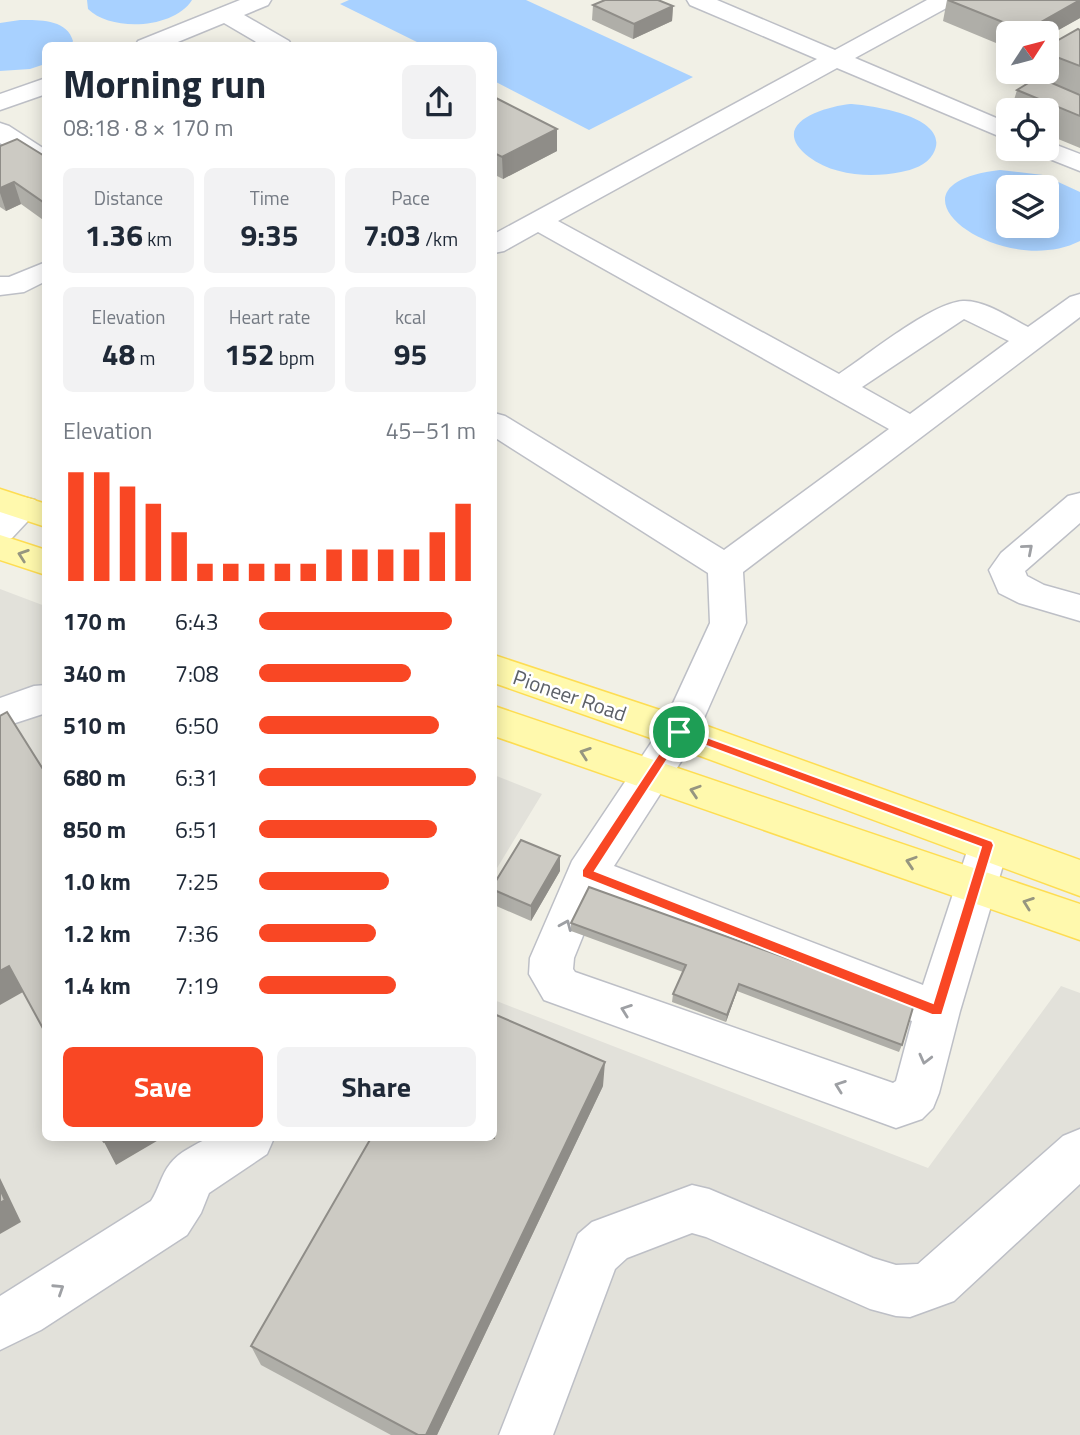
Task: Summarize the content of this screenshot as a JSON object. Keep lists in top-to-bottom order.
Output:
{
  "streets": {
    "main road": ["Pioneer Road"]
  },
  "north": "top right",
  "page": {
    "heading": ["Morning run", "08:18 · 8 × 170 m"],
    "stats": [
      ["Distance", "1.36 km"],
      ["Time", "9:35"],
      ["Pace", "7:03 /km"],
      ["Elevation", "48 m"],
      ["Heart rate", "152 bpm"],
      ["kcal", "95"]
    ],
    "chart": ["Elevation", "45–51 m"],
    "list": [
      {
        "name": "170 m",
        "note": "6:43"
      },
      {
        "name": "340 m",
        "note": "7:08"
      },
      {
        "name": "510 m",
        "note": "6:50"
      },
      {
        "name": "680 m",
        "note": "6:31"
      },
      {
        "name": "850 m",
        "note": "6:51"
      },
      {
        "name": "1.0 km",
        "note": "7:25"
      },
      {
        "name": "1.2 km",
        "note": "7:36"
      },
      {
        "name": "1.4 km",
        "note": "7:19"
      }
    ],
    "buttons": ["Save", "Share"]
  }
}
